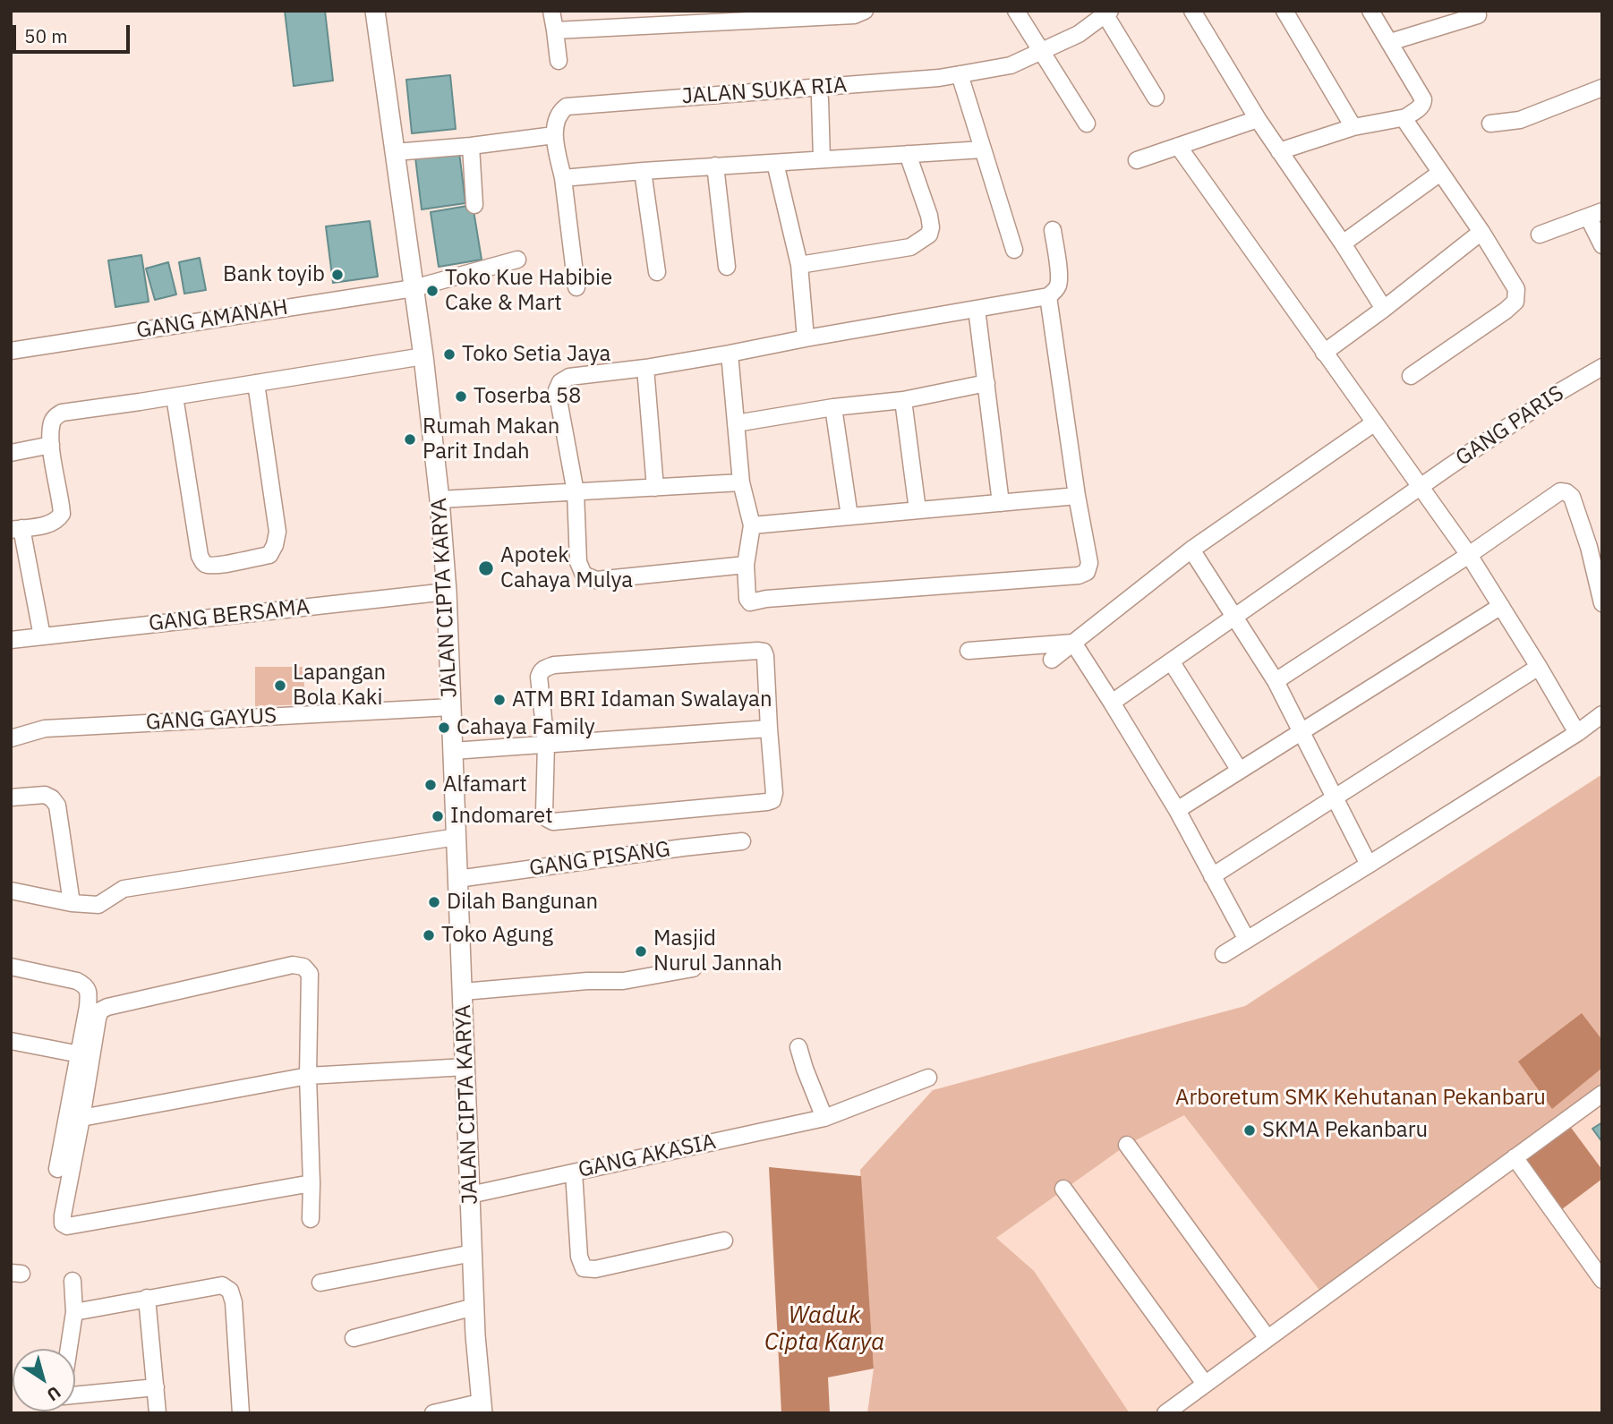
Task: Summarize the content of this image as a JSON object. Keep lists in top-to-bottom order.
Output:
{
  "streets": {
    "main road": ["JALAN CIPTA KARYA"],
    "street": [
      "JALAN SUKA RIA",
      "GANG AMANAH",
      "GANG PARIS",
      "GANG BERSAMA",
      "GANG GAYUS",
      "GANG PISANG",
      "GANG AKASIA"
    ]
  },
  "crossings": [
    ["GANG AMANAH", "JALAN CIPTA KARYA"],
    ["JALAN CIPTA KARYA", "GANG BERSAMA"],
    ["JALAN CIPTA KARYA", "GANG GAYUS"],
    ["JALAN CIPTA KARYA", "GANG PISANG"],
    ["JALAN CIPTA KARYA", "GANG AKASIA"]
  ],
  "water": ["Waduk Cipta Karya"],
  "parks": ["Arboretum SMK Kehutanan Pekanbaru"],
  "places": [
    "Bank toyib",
    "Toko Kue Habibie Cake & Mart",
    "Toko Setia Jaya",
    "Toserba 58",
    "Rumah Makan Parit Indah",
    "Apotek Cahaya Mulya",
    "Lapangan Bola Kaki",
    "ATM BRI Idaman Swalayan",
    "Cahaya Family",
    "Alfamart",
    "Indomaret",
    "Dilah Bangunan",
    "Toko Agung",
    "Masjid Nurul Jannah",
    "SKMA Pekanbaru"
  ],
  "scale_bar": "50 m",
  "north": "bottom right"
}
